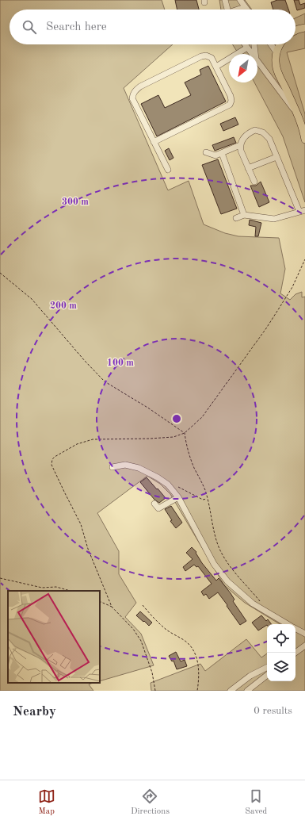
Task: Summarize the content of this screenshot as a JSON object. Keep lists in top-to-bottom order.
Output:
{
  "north": "bottom left",
  "page": {
    "search": "Search here",
    "heading": ["Nearby", "0 results"],
    "nav": ["Map", "Directions", "Saved"]
  },
  "rings": ["300 m", "200 m", "100 m"]
}
